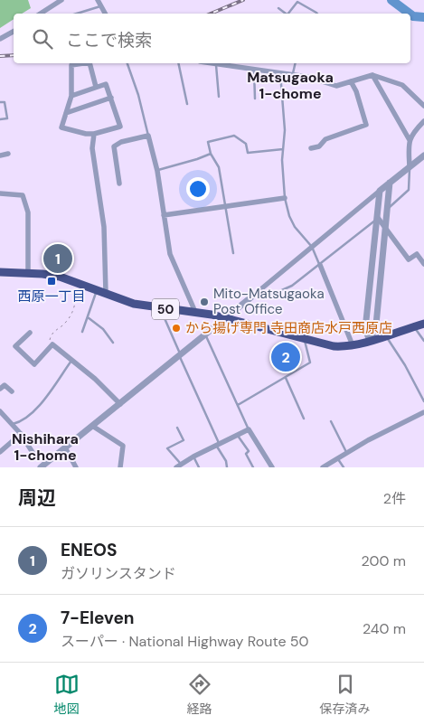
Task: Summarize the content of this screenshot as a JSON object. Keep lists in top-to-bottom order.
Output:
{
  "streets": {
    "highway": ["50"]
  },
  "districts": ["Matsugaoka 1-chome", "Nishihara 1-chome"],
  "places": {
    "transit": ["西原一丁目"],
    "other": ["Mito-Matsugaoka Post Office", "から揚げ専門 寺田商店水戸西原店"]
  },
  "page": {
    "search": "ここで検索",
    "pins": ["1", "2"],
    "heading": ["周辺", "2件"],
    "list": [
      {
        "mark": "1",
        "name": "ENEOS",
        "note": "ガソリンスタンド",
        "value": "200 m"
      },
      {
        "mark": "2",
        "name": "7-Eleven",
        "note": "スーパー · National Highway Route 50",
        "value": "240 m"
      }
    ],
    "nav": ["地図", "経路", "保存済み"]
  }
}
